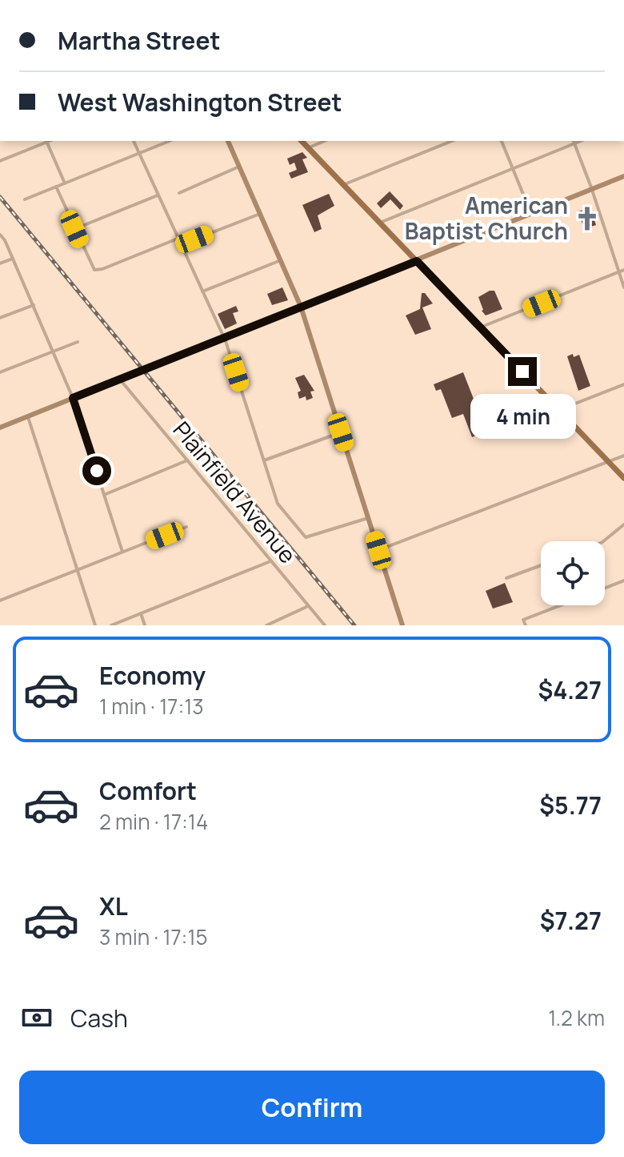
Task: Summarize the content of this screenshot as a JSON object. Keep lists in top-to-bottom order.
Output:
{
  "streets": {
    "street": ["Plainfield Avenue"]
  },
  "places": {
    "church": ["American Baptist Church"]
  },
  "page": {
    "banner": ["Martha Street", "West Washington Street"],
    "bubble": "4 min",
    "list": [
      {
        "name": "Economy",
        "note": "1 min · 17:13",
        "value": "$4.27"
      },
      {
        "name": "Comfort",
        "note": "2 min · 17:14",
        "value": "$5.77"
      },
      {
        "name": "XL",
        "note": "3 min · 17:15",
        "value": "$7.27"
      }
    ],
    "pay": ["Cash", "1.2 km"],
    "buttons": "Confirm"
  }
}
